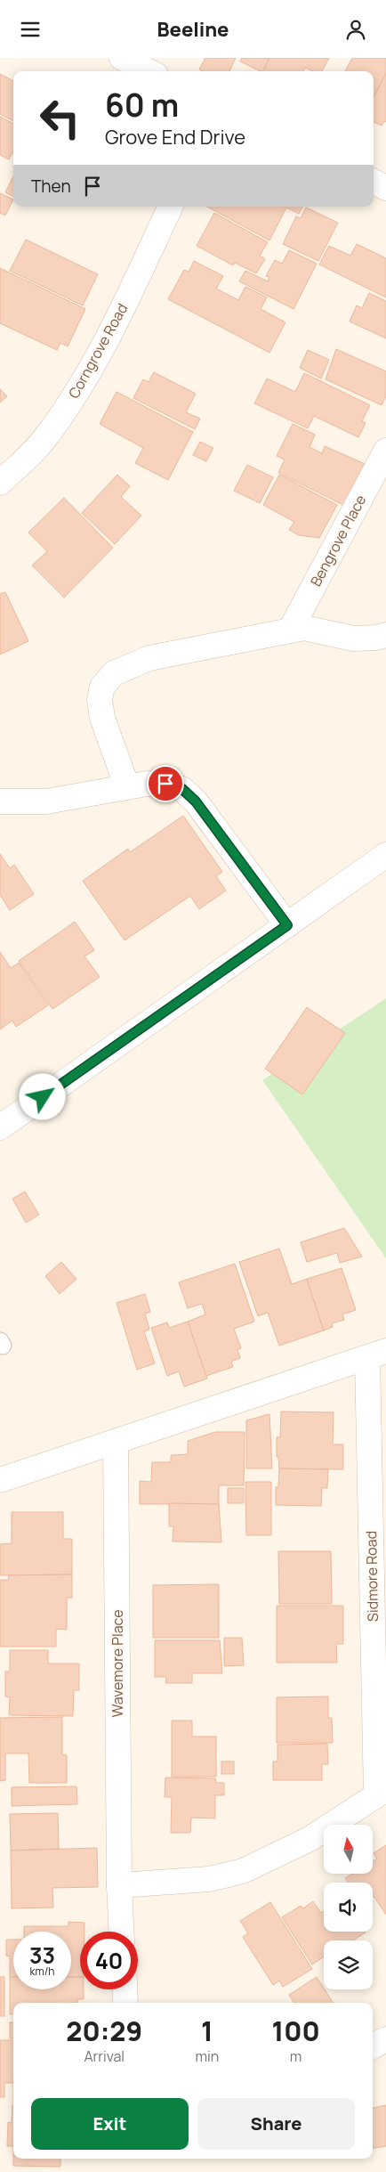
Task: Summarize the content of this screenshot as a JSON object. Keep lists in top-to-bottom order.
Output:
{
  "streets": {
    "street": [
      "Corngrove Road",
      "Bengrove Place",
      "Sidmore Road",
      "Wavemore Place"
    ]
  },
  "crossings": [
    ["Sidmore Road", "Wavemore Place"]
  ],
  "north": "top",
  "page": {
    "header": "Beeline",
    "turn": ["60 m", "Grove End Drive"],
    "then": "Then",
    "speed": "33 km/h",
    "limit": "40",
    "eta": [
      "20:29",
      "Arrival",
      "1",
      "min",
      "100",
      "m"
    ],
    "buttons": ["Exit", "Share"]
  }
}
